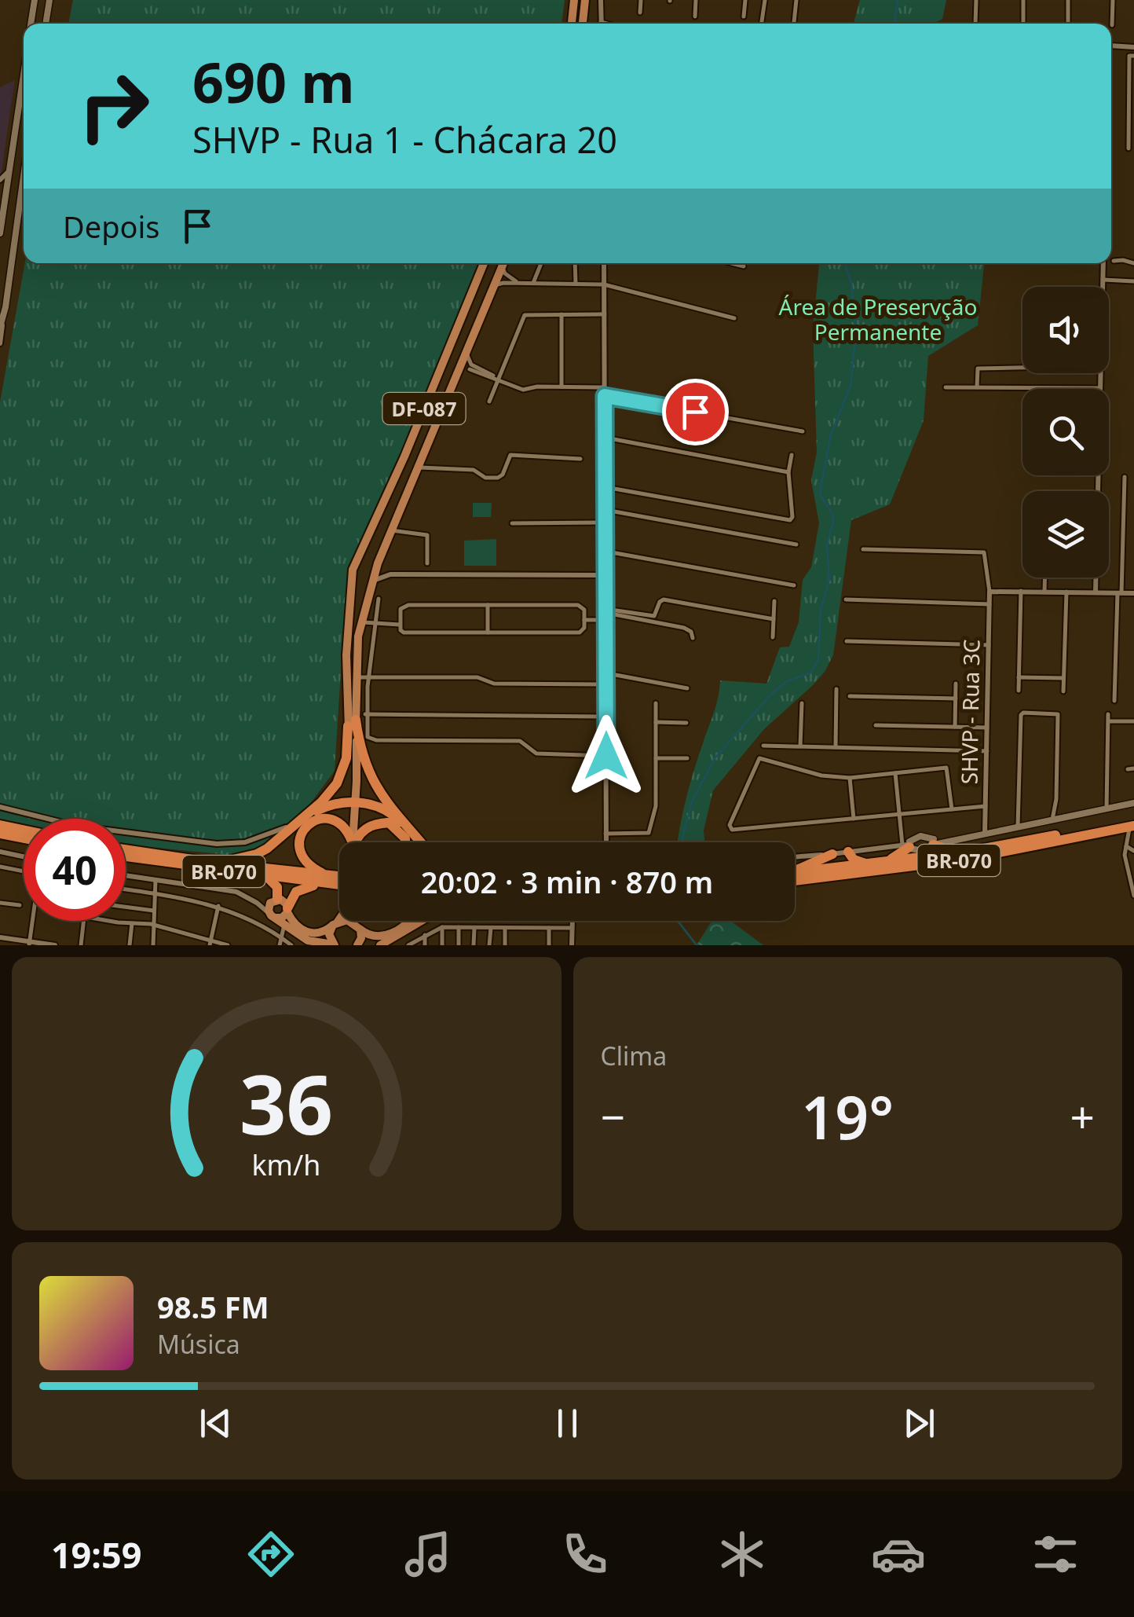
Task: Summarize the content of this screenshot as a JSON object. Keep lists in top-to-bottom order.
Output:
{
  "streets": {
    "highway": ["BR-070"],
    "main road": ["DF-087"],
    "street": ["SHVP - Rua 3C"]
  },
  "parks": ["Área de Preservção Permanente"],
  "page": {
    "turn": ["690 m", "SHVP - Rua 1 - Chácara 20"],
    "then": "Depois",
    "limit": "40",
    "trip": "20:02 · 3 min · 870 m",
    "tile": "Clima",
    "heat": ["−", "19°", "+"],
    "song": ["98.5 FM", "Música"],
    "tabs": "19:59",
    "gauge": ["36", "km/h"]
  }
}
